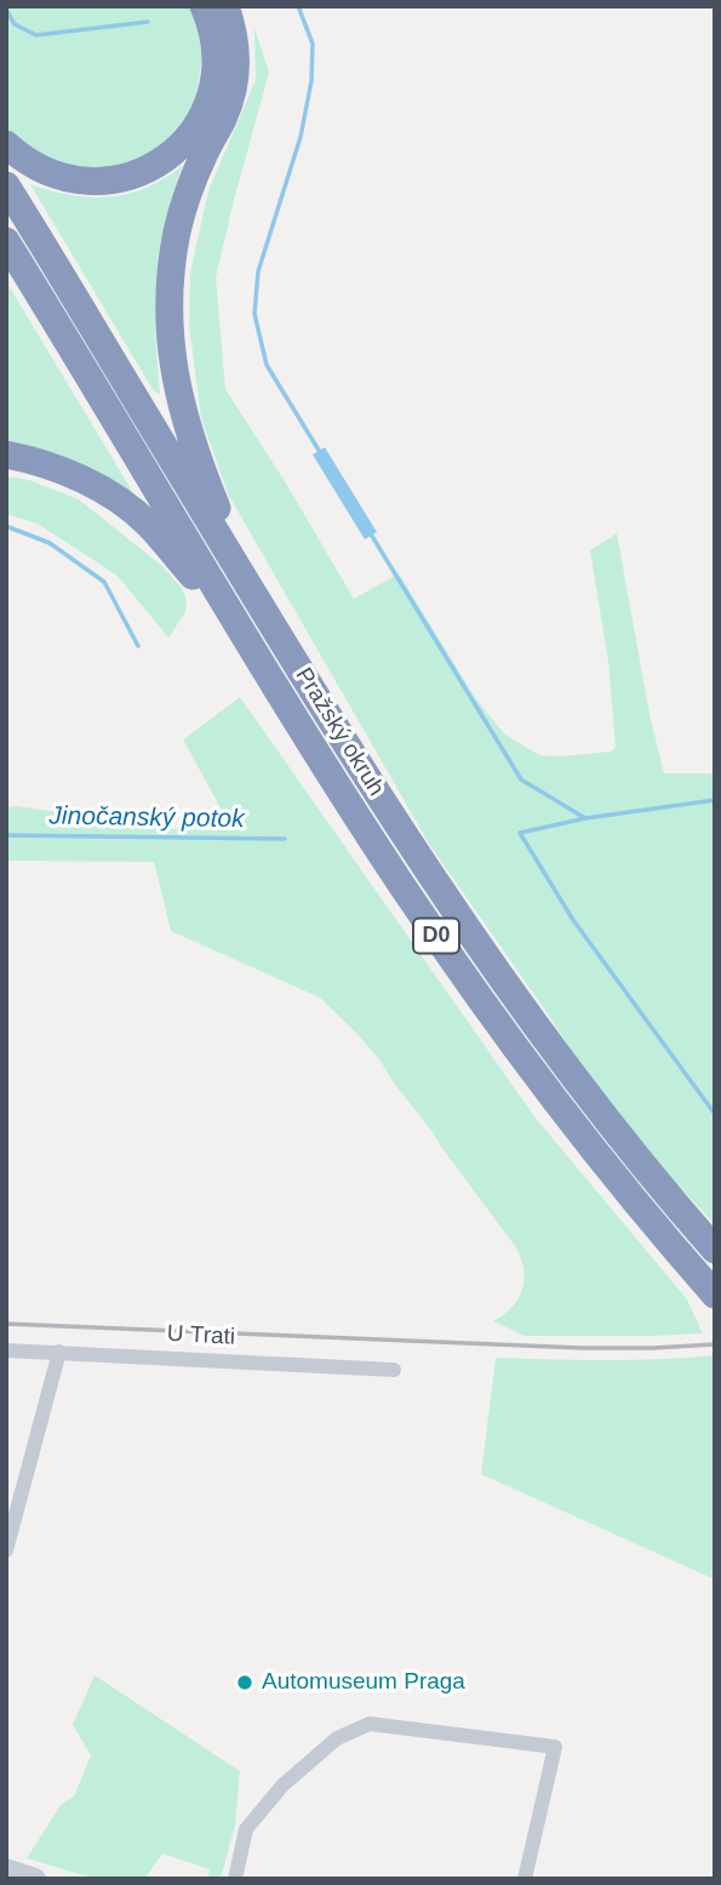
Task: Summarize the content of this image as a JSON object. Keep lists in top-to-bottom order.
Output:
{
  "streets": {
    "highway": ["Pražský okruh", "D0"],
    "street": ["U Trati"]
  },
  "water": ["Jinočanský potok"],
  "places": ["Automuseum Praga"]
}
